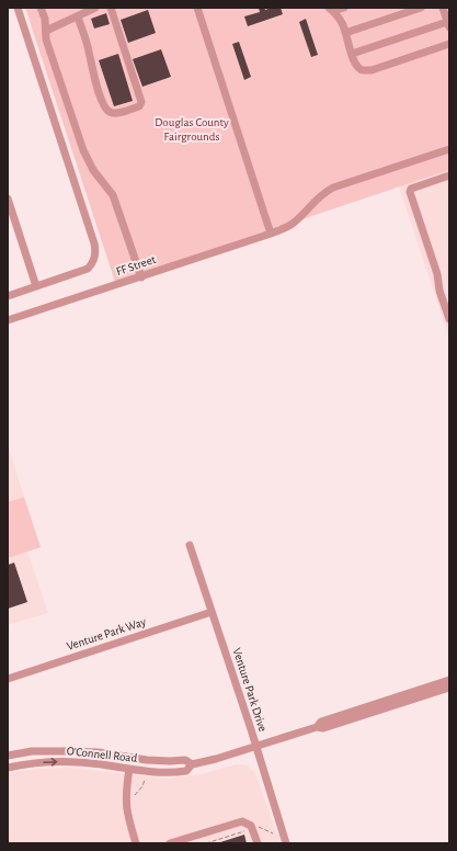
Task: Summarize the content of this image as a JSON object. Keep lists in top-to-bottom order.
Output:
{
  "streets": {
    "street": [
      "FF Street",
      "Venture Park Way",
      "Venture Park Drive",
      "O'Connell Road"
    ]
  },
  "crossings": [
    ["Venture Park Way", "Venture Park Drive"],
    ["Venture Park Drive", "O'Connell Road"]
  ],
  "parks": ["Douglas County Fairgrounds"]
}
